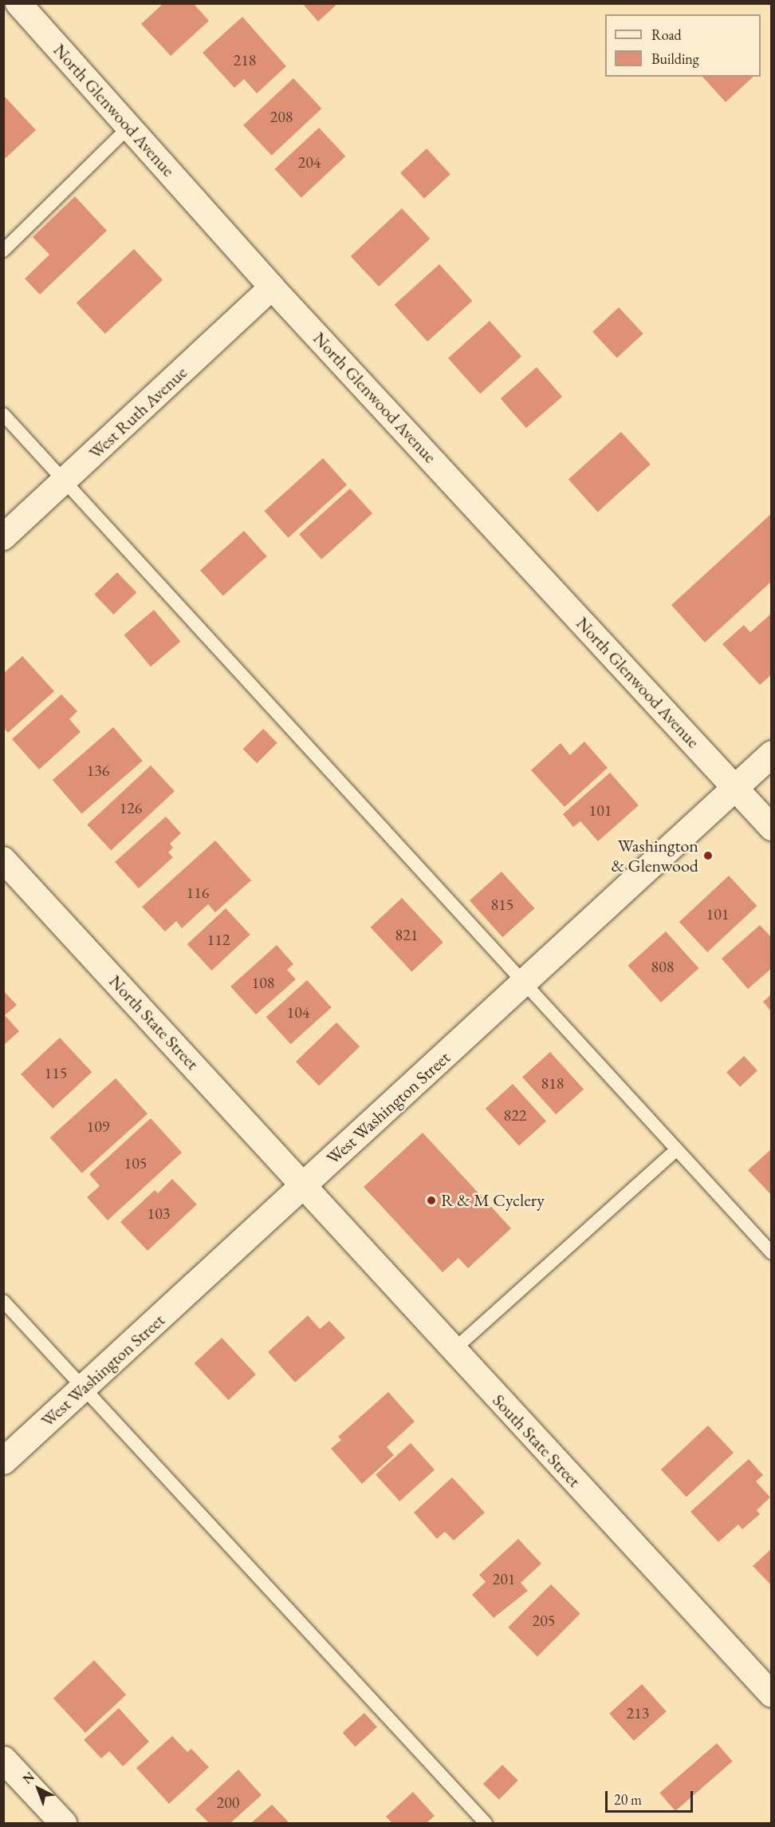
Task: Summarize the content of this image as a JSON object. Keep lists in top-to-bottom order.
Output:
{
  "streets": {
    "street": [
      "North Glenwood Avenue",
      "West Ruth Avenue",
      "North State Street",
      "West Washington Street",
      "South State Street"
    ]
  },
  "crossings": [
    ["North Glenwood Avenue", "West Ruth Avenue"],
    ["North Glenwood Avenue", "West Washington Street"],
    ["North State Street", "West Washington Street"],
    ["North State Street", "South State Street"],
    ["West Washington Street", "South State Street"]
  ],
  "places": ["Washington & Glenwood", "R & M Cyclery"],
  "house_numbers": [
    "218",
    "208",
    "204",
    "136",
    "126",
    "101",
    "116",
    "815",
    "101",
    "821",
    "112",
    "808",
    "108",
    "104",
    "115",
    "818",
    "822",
    "109",
    "105",
    "103",
    "201",
    "205",
    "213",
    "200"
  ],
  "legend": ["Road", "Building"],
  "scale_bar": "20 m",
  "north": "top left"
}
